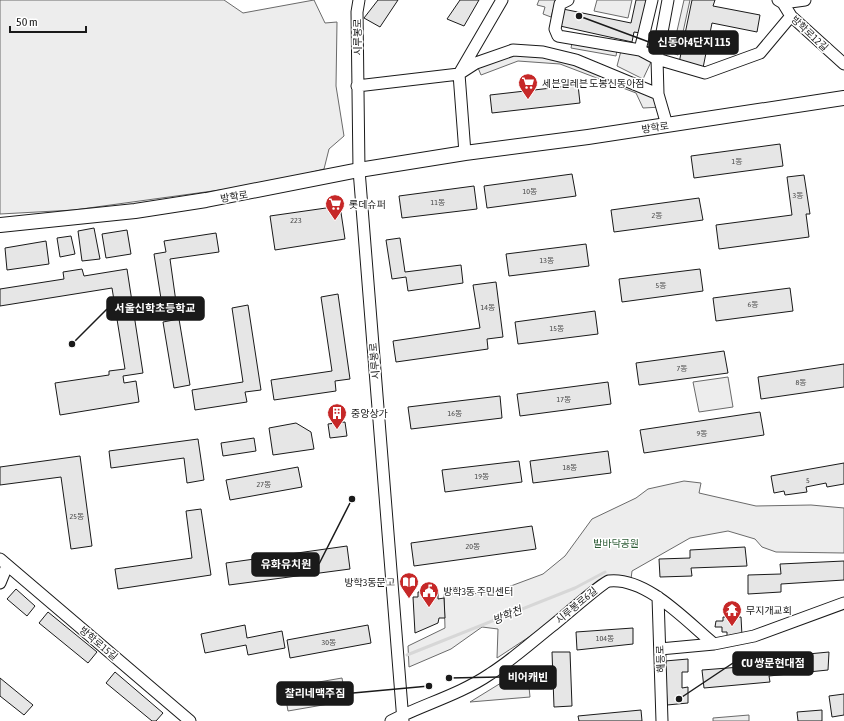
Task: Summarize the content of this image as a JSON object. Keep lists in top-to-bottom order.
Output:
{
  "streets": {
    "main road": ["방학로"],
    "street": [
      "방학로12길",
      "시루봉로",
      "시루봉로6길",
      "방학로15길",
      "해등로"
    ]
  },
  "crossings": [
    ["시루봉로", "방학로"],
    ["시루봉로", "시루봉로6길"],
    ["시루봉로6길", "해등로"]
  ],
  "water": ["방학천"],
  "parks": ["발바닥공원"],
  "places": {
    "other": [
      "신동아4단지 115",
      "서울신학초등학교",
      "유화유치원",
      "비어캐빈",
      "찰리네맥주짐",
      "CU 쌍문현대점"
    ],
    "supermarket": ["세븐일레븐 도봉신동아점", "롯데슈퍼"],
    "building": ["중앙상가"],
    "library": ["방학3동문고"],
    "public building": ["방학3동 주민센터"],
    "temple": ["무지개교회"]
  },
  "house_numbers": [
    "1동",
    "10동",
    "3동",
    "11동",
    "2동",
    "223",
    "13동",
    "5동",
    "6동",
    "14동",
    "15동",
    "7동",
    "8동",
    "17동",
    "16동",
    "9동",
    "18동",
    "19동",
    "5",
    "27동",
    "25동",
    "20동",
    "104동",
    "30동"
  ],
  "scale_bar": "50 m"
}
